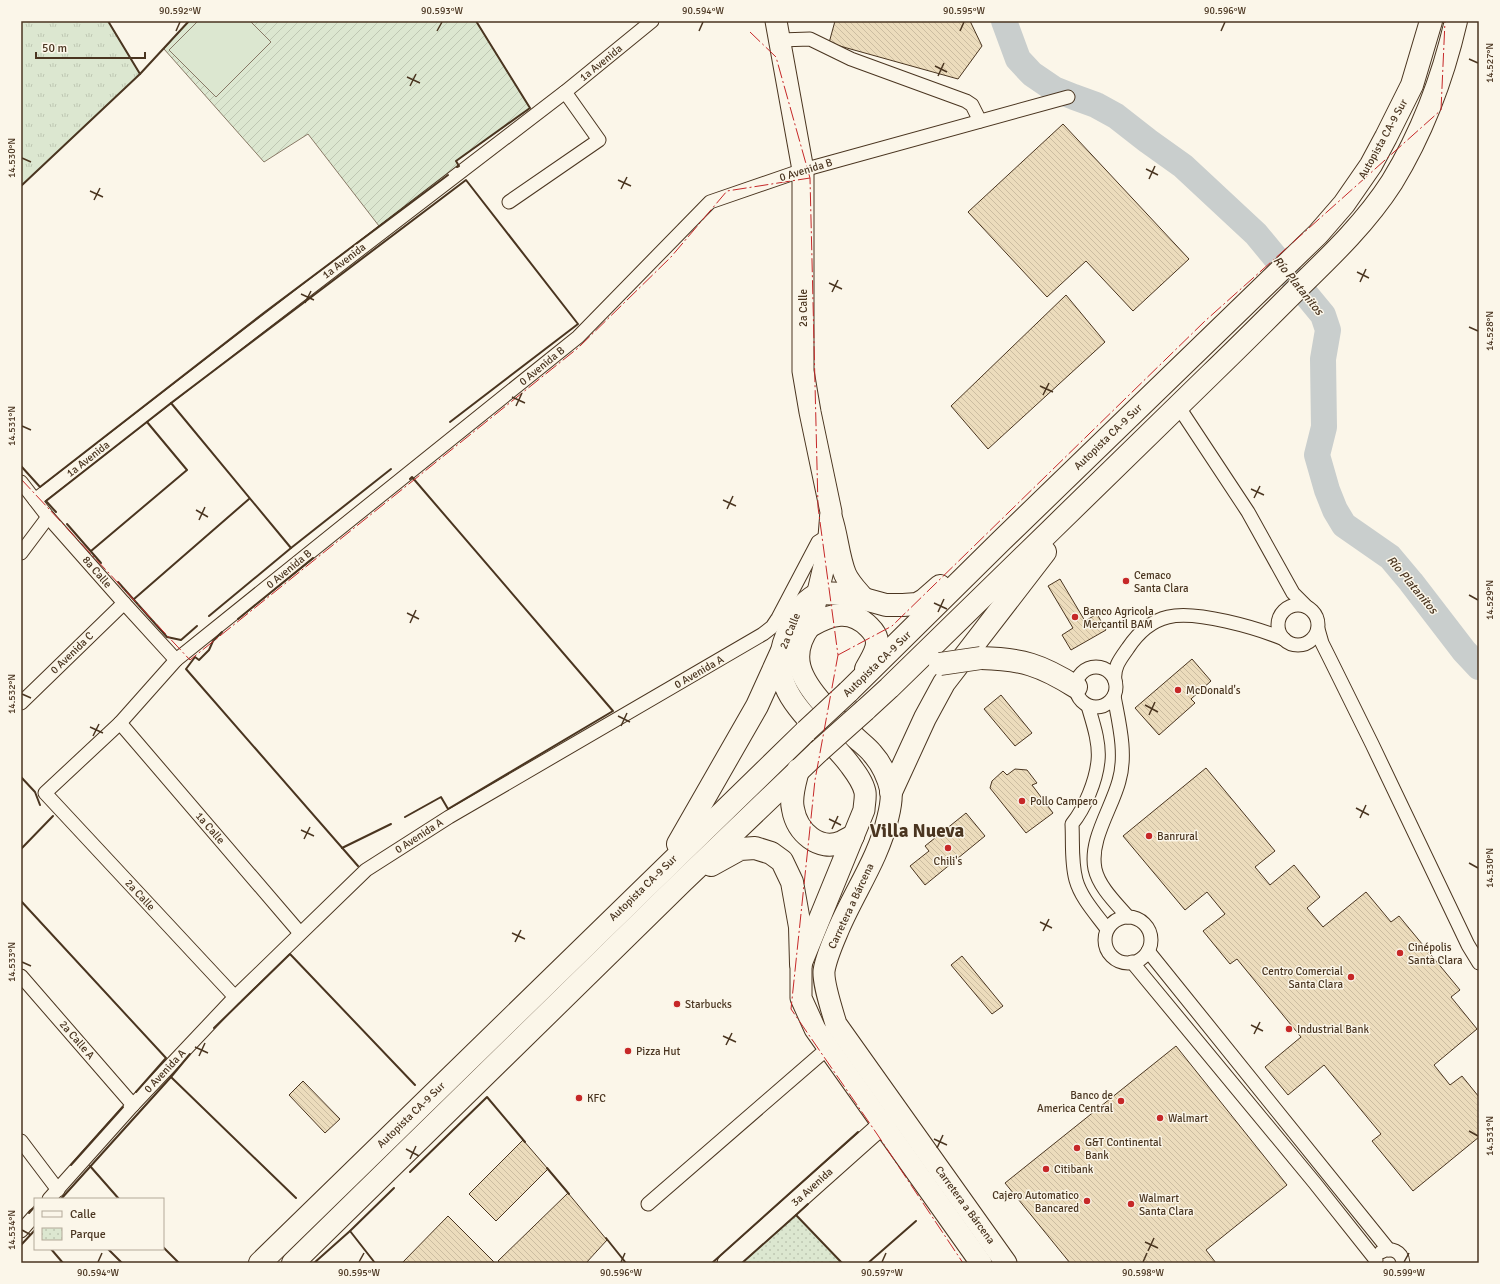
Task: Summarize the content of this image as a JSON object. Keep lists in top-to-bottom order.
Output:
{
  "streets": {
    "highway": ["Autopista CA-9 Sur"],
    "main road": ["2a Calle", "Carretera a Bárcena"],
    "street": [
      "1a Avenida",
      "0 Avenida B",
      "8a Calle",
      "0 Avenida C",
      "0 Avenida A",
      "1a Calle",
      "2a Calle A",
      "3a Avenida"
    ]
  },
  "crossings": [
    ["1a Avenida", "8a Calle"],
    ["0 Avenida B", "2a Calle"],
    ["0 Avenida B", "8a Calle"],
    ["0 Avenida B", "1a Calle"],
    ["2a Calle", "0 Avenida A"],
    ["2a Calle", "Carretera a Bárcena"],
    ["8a Calle", "0 Avenida C"],
    ["0 Avenida A", "1a Calle"],
    ["0 Avenida A", "2a Calle A"],
    ["Carretera a Bárcena", "3a Avenida"]
  ],
  "districts": ["Villa Nueva"],
  "water": ["Río Platanitos"],
  "places": [
    "Cemaco Santa Clara",
    "Banco Agricola Mercantil BAM",
    "McDonald's",
    "Pollo Campero",
    "Banrural",
    "Chili's",
    "Cinépolis Santa Clara",
    "Centro Comercial Santa Clara",
    "Starbucks",
    "Industrial Bank",
    "Pizza Hut",
    "KFC",
    "Banco de America Central",
    "Walmart",
    "G&T Continental Bank",
    "Citibank",
    "Cajero Automatico Bancared",
    "Walmart Santa Clara"
  ],
  "legend": ["Calle", "Parque"],
  "scale_bar": "50 m",
  "coordinates": [
    "90.592°W",
    "90.593°W",
    "90.594°W",
    "90.595°W",
    "90.596°W",
    "14.527°N",
    "14.530°N",
    "14.528°N",
    "14.531°N",
    "14.529°N",
    "14.532°N",
    "14.533°N",
    "14.534°N",
    "90.597°W",
    "90.598°W",
    "90.599°W"
  ]
}
